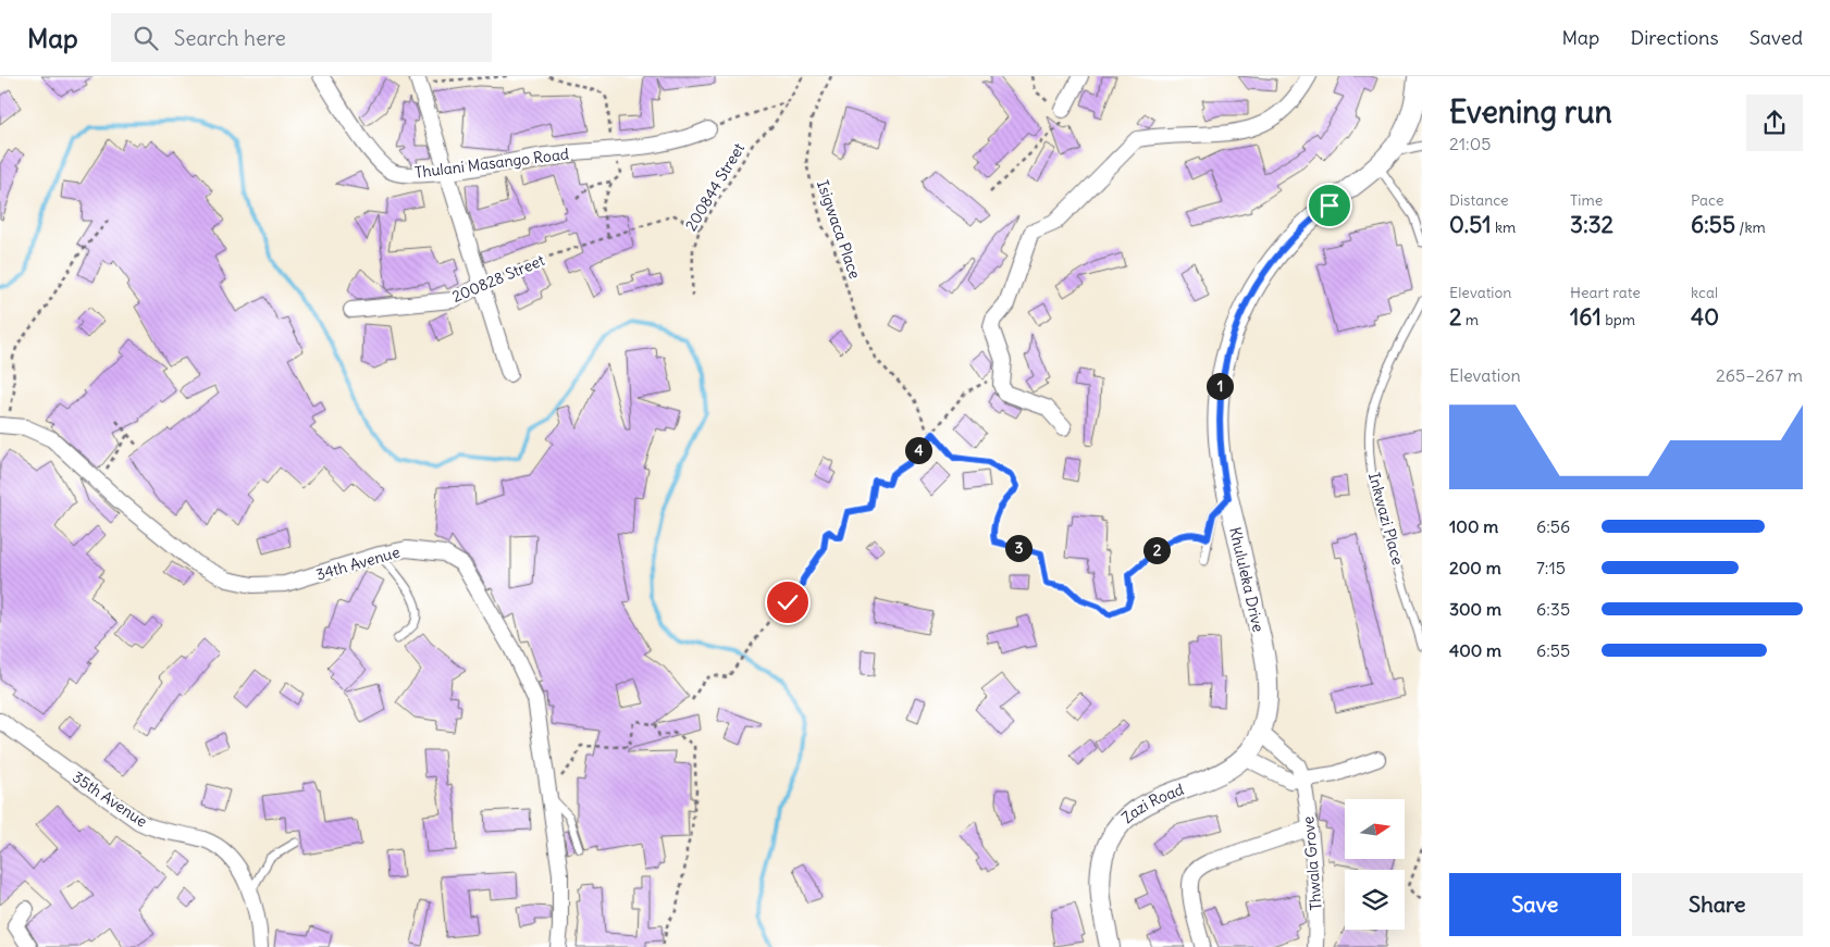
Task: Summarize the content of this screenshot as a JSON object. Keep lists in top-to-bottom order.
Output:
{
  "streets": {
    "street": [
      "Thulani Masango Road",
      "200828 Street",
      "34th Avenue",
      "Khululeka Drive",
      "35th Avenue",
      "Zazi Road",
      "Thwala Grove"
    ],
    "lane": ["Inkwazi Place"],
    "path": ["200844 Street", "Isigwaca Place"]
  },
  "crossings": [
    ["200844 Street", "200828 Street"],
    ["Khululeka Drive", "Zazi Road"],
    ["Khululeka Drive", "Thwala Grove"]
  ],
  "north": "right",
  "page": {
    "header": "Map",
    "search": "Search here",
    "nav": ["Map", "Directions", "Saved"],
    "heading": ["Evening run", "21:05"],
    "stats": [
      ["Distance", "0.51 km"],
      ["Time", "3:32"],
      ["Pace", "6:55 /km"],
      ["Elevation", "2 m"],
      ["Heart rate", "161 bpm"],
      ["kcal", "40"]
    ],
    "chart": ["Elevation", "265–267 m"],
    "pins": [
      "1",
      "4",
      "3",
      "2"
    ],
    "list": [
      {
        "name": "100 m",
        "note": "6:56"
      },
      {
        "name": "200 m",
        "note": "7:15"
      },
      {
        "name": "300 m",
        "note": "6:35"
      },
      {
        "name": "400 m",
        "note": "6:55"
      }
    ],
    "buttons": ["Save", "Share"]
  }
}
